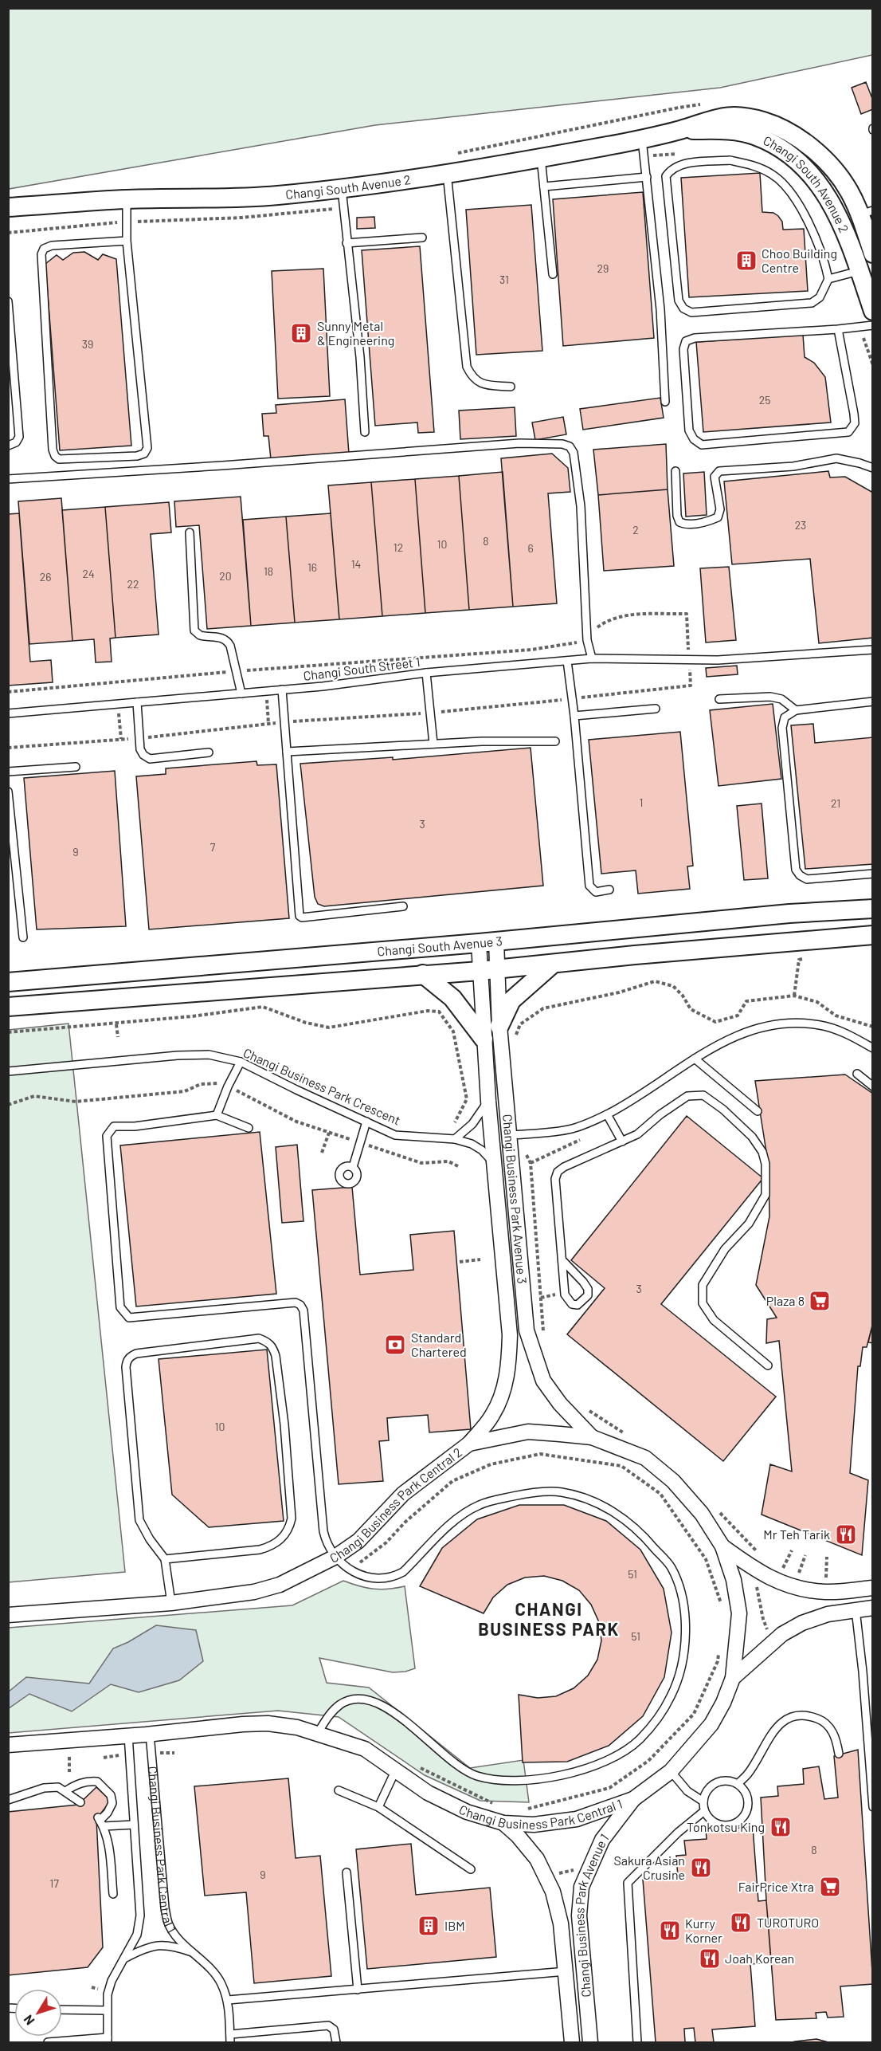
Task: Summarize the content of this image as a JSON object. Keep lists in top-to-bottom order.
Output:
{
  "streets": {
    "street": [
      "Changi South Avenue 2",
      "Changi South Avenue 3",
      "Changi Business Park Avenue 3",
      "Changi Business Park Central 2",
      "Changi Business Park Central 1",
      "Changi Business Park Avenue 1"
    ],
    "lane": ["Changi South Street 1", "Changi Business Park Crescent"]
  },
  "crossings": [
    ["Changi South Avenue 3", "Changi Business Park Avenue 3"],
    ["Changi Business Park Crescent", "Changi Business Park Avenue 3"],
    ["Changi Business Park Avenue 3", "Changi Business Park Central 2"],
    ["Changi Business Park Central 2", "Changi Business Park Central 1"],
    ["Changi Business Park Central 1", "Changi Business Park Avenue 1"]
  ],
  "districts": ["CHANGI BUSINESS PARK"],
  "places": {
    "building": ["Choo Building Centre", "Sunny Metal & Engineering", "IBM"],
    "supermarket": ["Plaza 8", "FairPrice Xtra"],
    "bank": ["Standard Chartered"],
    "restaurant": [
      "Mr Teh Tarik",
      "Tonkotsu King",
      "Sakura Asian Crusine",
      "TUROTURO",
      "Kurry Korner",
      "Joah Korean"
    ]
  },
  "house_numbers": [
    "29",
    "31",
    "39",
    "25",
    "23",
    "2",
    "8",
    "10",
    "12",
    "6",
    "14",
    "16",
    "18",
    "24",
    "20",
    "26",
    "22",
    "1",
    "21",
    "3",
    "7",
    "9",
    "3",
    "10",
    "51",
    "51",
    "8",
    "9",
    "17"
  ],
  "north": "bottom left"
}
